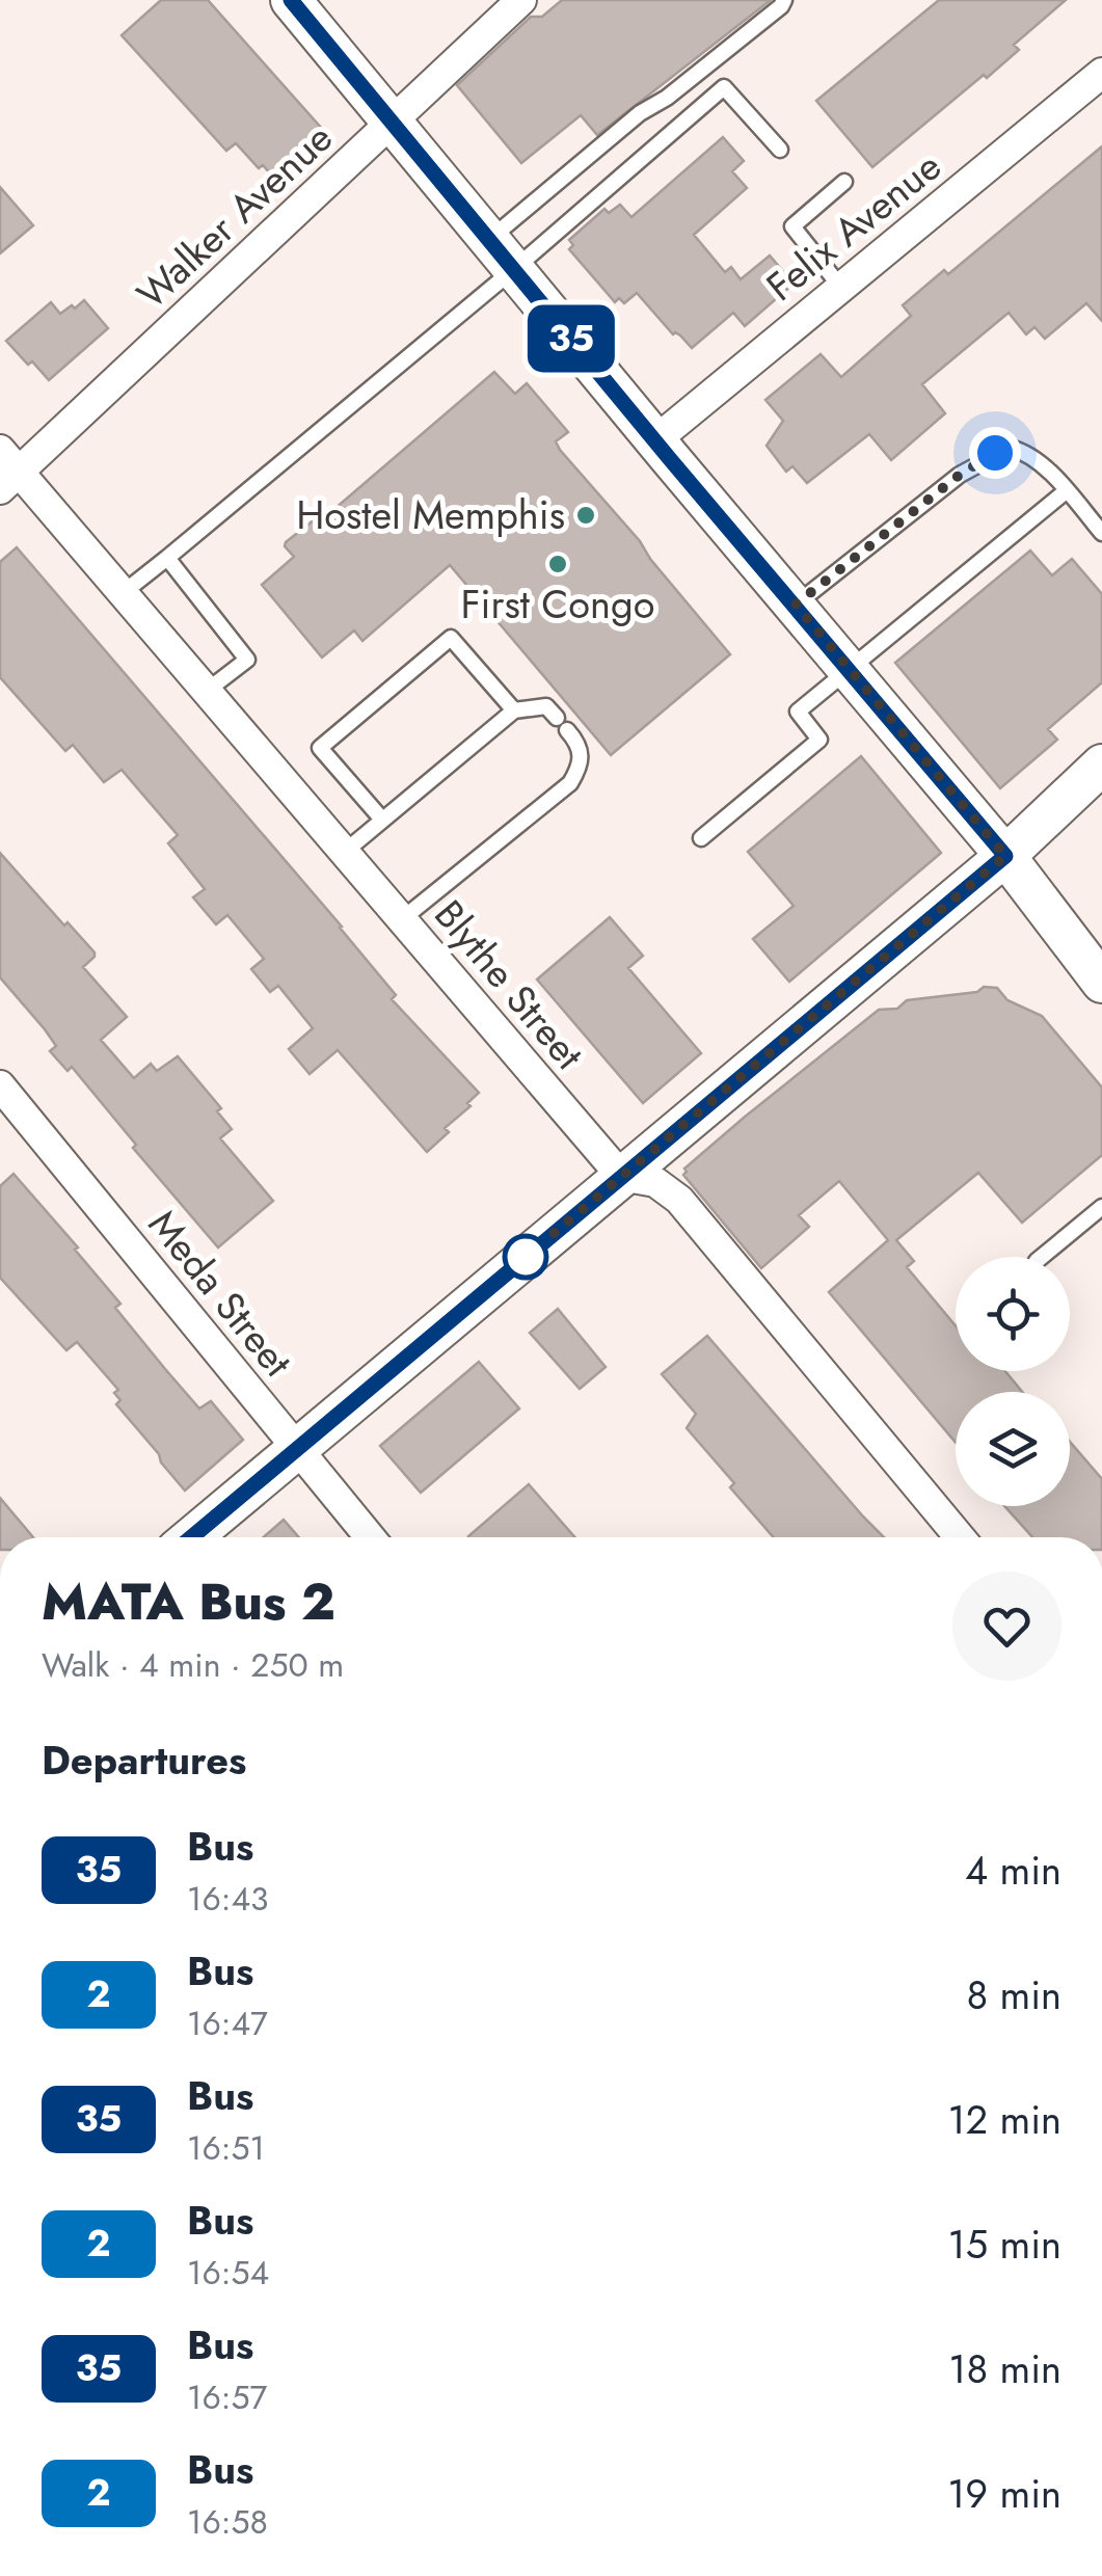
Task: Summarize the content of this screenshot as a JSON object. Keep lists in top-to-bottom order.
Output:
{
  "streets": {
    "street": [
      "Walker Avenue",
      "Felix Avenue",
      "Blythe Street",
      "Meda Street"
    ]
  },
  "crossings": [
    ["Walker Avenue", "Blythe Street"]
  ],
  "places": ["Hostel Memphis", "First Congo"],
  "lines": ["bus line 35"],
  "page": {
    "on_map": "35",
    "heading": [
      ["MATA Bus 2", "Walk · 4 min · 250 m"],
      "Departures"
    ],
    "list": [
      {
        "mark": "35",
        "name": "Bus",
        "note": "16:43",
        "value": "4 min"
      },
      {
        "mark": "2",
        "name": "Bus",
        "note": "16:47",
        "value": "8 min"
      },
      {
        "mark": "35",
        "name": "Bus",
        "note": "16:51",
        "value": "12 min"
      },
      {
        "mark": "2",
        "name": "Bus",
        "note": "16:54",
        "value": "15 min"
      },
      {
        "mark": "35",
        "name": "Bus",
        "note": "16:57",
        "value": "18 min"
      },
      {
        "mark": "2",
        "name": "Bus",
        "note": "16:58",
        "value": "19 min"
      }
    ]
  }
}
